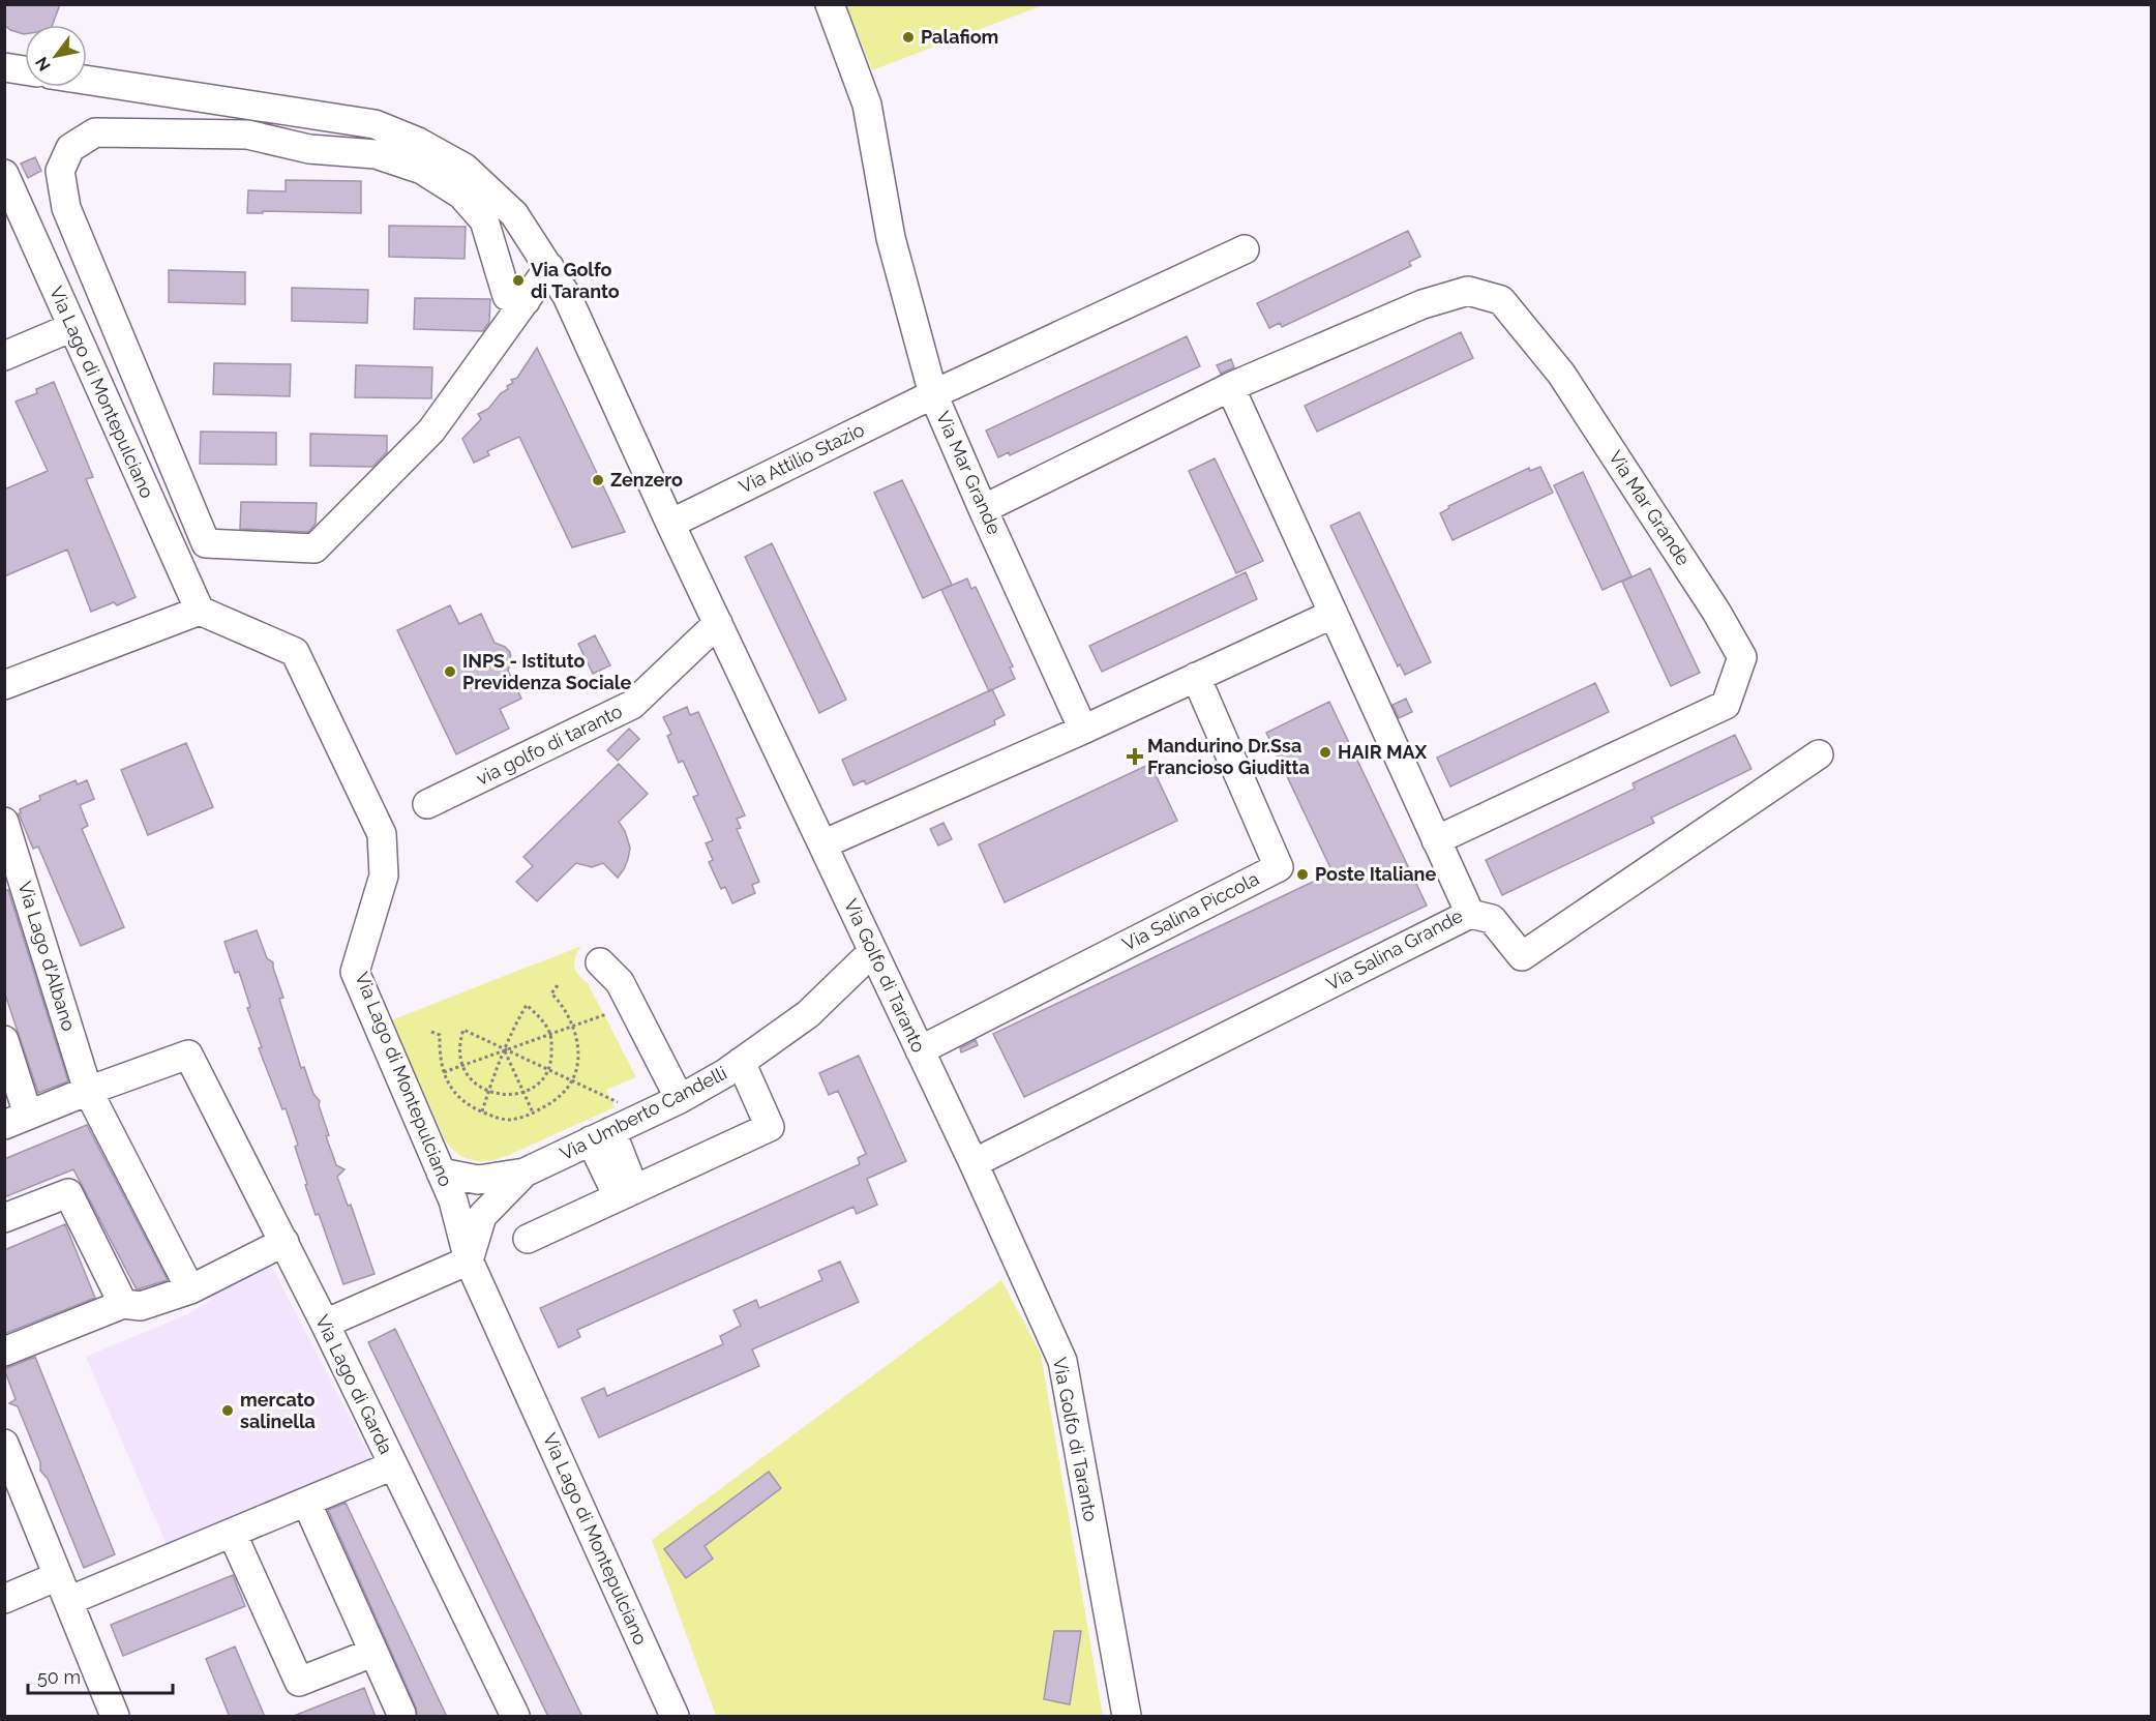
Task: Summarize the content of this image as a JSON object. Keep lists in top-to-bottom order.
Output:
{
  "streets": {
    "street": [
      "Via Lago di Montepulciano",
      "Via Attilio Stazio",
      "Via Mar Grande",
      "via golfo di taranto",
      "Via Salina Piccola",
      "Via Salina Grande",
      "Via Lago d'Albano",
      "Via Golfo di Taranto",
      "Via Umberto Candelli",
      "Via Lago di Garda"
    ]
  },
  "crossings": [
    ["Via Lago di Montepulciano", "Via Umberto Candelli"],
    ["Via Attilio Stazio", "Via Mar Grande"],
    ["Via Attilio Stazio", "Via Golfo di Taranto"],
    ["Via Mar Grande", "Via Salina Grande"],
    ["via golfo di taranto", "Via Golfo di Taranto"],
    ["Via Salina Piccola", "Via Golfo di Taranto"],
    ["Via Salina Grande", "Via Golfo di Taranto"],
    ["Via Lago d'Albano", "Via Lago di Garda"],
    ["Via Golfo di Taranto", "Via Umberto Candelli"]
  ],
  "places": {
    "other": [
      "Palafiom",
      "Via Golfo di Taranto",
      "Zenzero",
      "INPS - Istituto Previdenza Sociale",
      "HAIR MAX",
      "Poste Italiane",
      "mercato salinella"
    ],
    "health": ["Mandurino Dr.Ssa Francioso Giuditta"]
  },
  "scale_bar": "50 m",
  "north": "bottom left"
}
